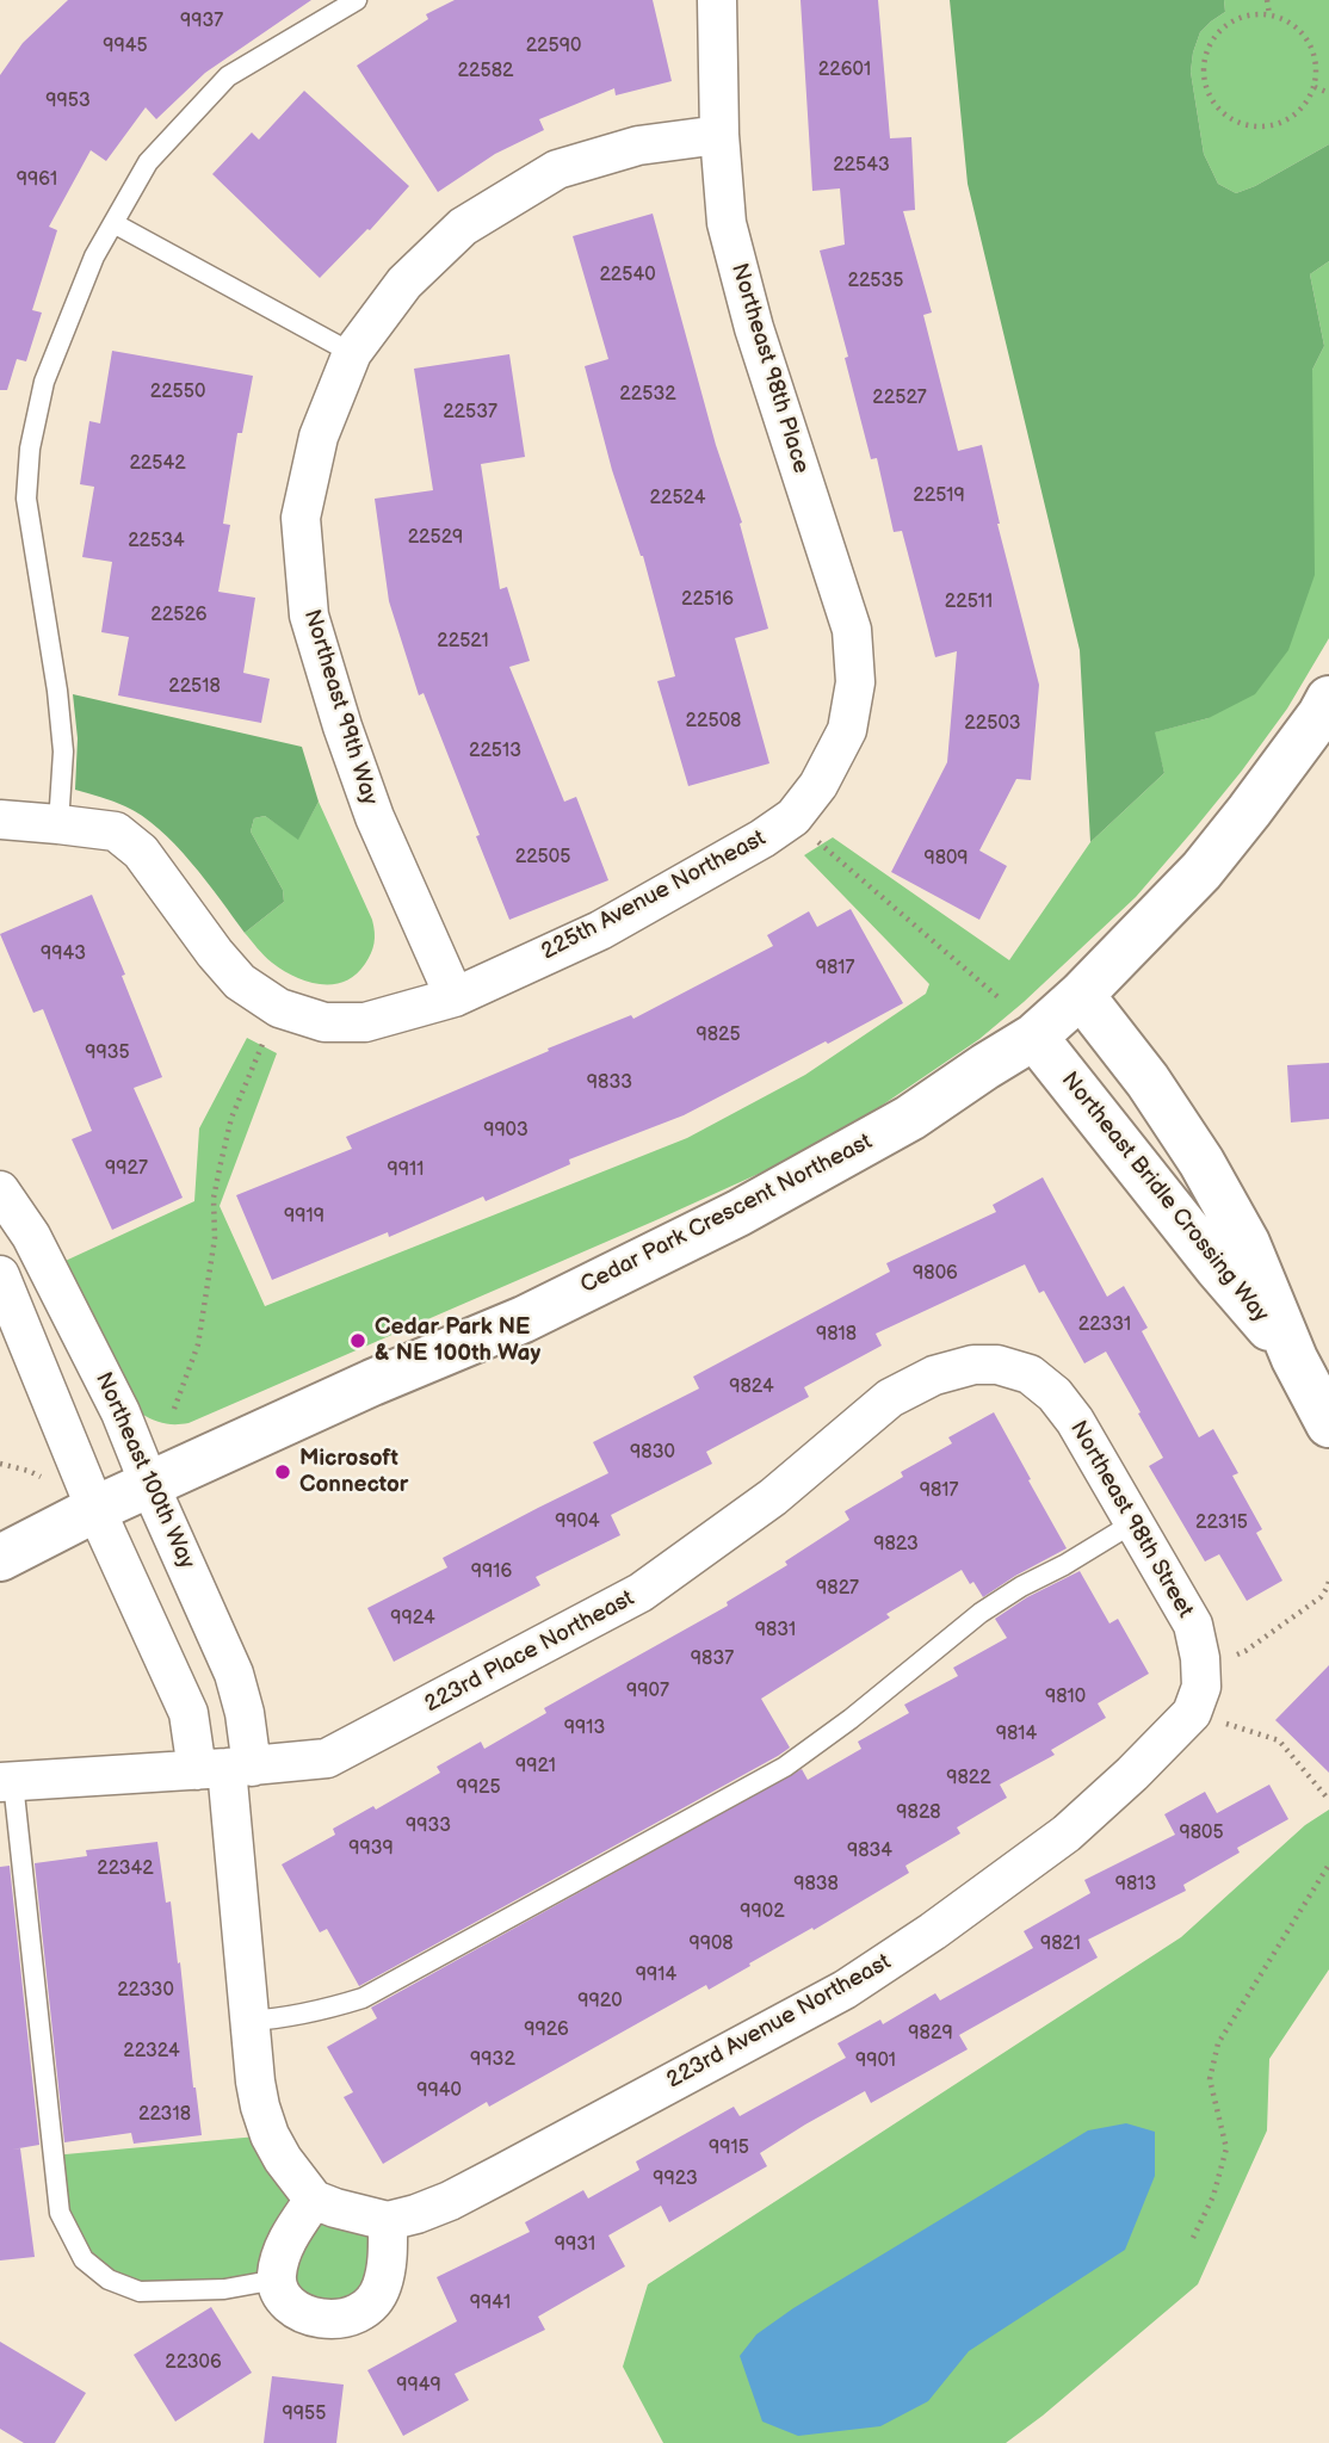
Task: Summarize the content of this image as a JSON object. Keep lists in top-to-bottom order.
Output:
{
  "streets": {
    "street": [
      "Northeast 98th Place",
      "Northeast 99th Way",
      "225th Avenue Northeast",
      "Northeast Bridle Crossing Way",
      "Cedar Park Crescent Northeast",
      "Northeast 100th Way",
      "Northeast 98th Street",
      "223rd Place Northeast",
      "223rd Avenue Northeast"
    ]
  },
  "crossings": [
    ["Northeast 98th Place", "Northeast 99th Way"],
    ["Northeast 98th Place", "225th Avenue Northeast"],
    ["Northeast 99th Way", "225th Avenue Northeast"],
    ["Northeast Bridle Crossing Way", "Cedar Park Crescent Northeast"],
    ["Cedar Park Crescent Northeast", "Northeast 100th Way"],
    ["Northeast 100th Way", "223rd Place Northeast"],
    ["Northeast 100th Way", "223rd Avenue Northeast"],
    ["Northeast 98th Street", "223rd Place Northeast"],
    ["Northeast 98th Street", "223rd Avenue Northeast"]
  ],
  "places": ["Cedar Park NE & NE 100th Way", "Microsoft Connector"],
  "house_numbers": [
    "9937",
    "9945",
    "22590",
    "22601",
    "22582",
    "9953",
    "22543",
    "9961",
    "22540",
    "22535",
    "22550",
    "22532",
    "22527",
    "22537",
    "22542",
    "22519",
    "22524",
    "22529",
    "22534",
    "22516",
    "22511",
    "22526",
    "22521",
    "22518",
    "22508",
    "22503",
    "22513",
    "22505",
    "9809",
    "9943",
    "9817",
    "9825",
    "9935",
    "9833",
    "9903",
    "9927",
    "9911",
    "9919",
    "9806",
    "22331",
    "9818",
    "9824",
    "9830",
    "9817",
    "9904",
    "22315",
    "9823",
    "9916",
    "9827",
    "9924",
    "9831",
    "9837",
    "9907",
    "9810",
    "9913",
    "9814",
    "9921",
    "9822",
    "9925",
    "9828",
    "9933",
    "9805",
    "9939",
    "9834",
    "22342",
    "9838",
    "9813",
    "9902",
    "9908",
    "9821",
    "9914",
    "22330",
    "9920",
    "9926",
    "9829",
    "22324",
    "9932",
    "9901",
    "9940",
    "22318",
    "9915",
    "9923",
    "9931",
    "9941",
    "22306",
    "9949",
    "9955"
  ]
}
